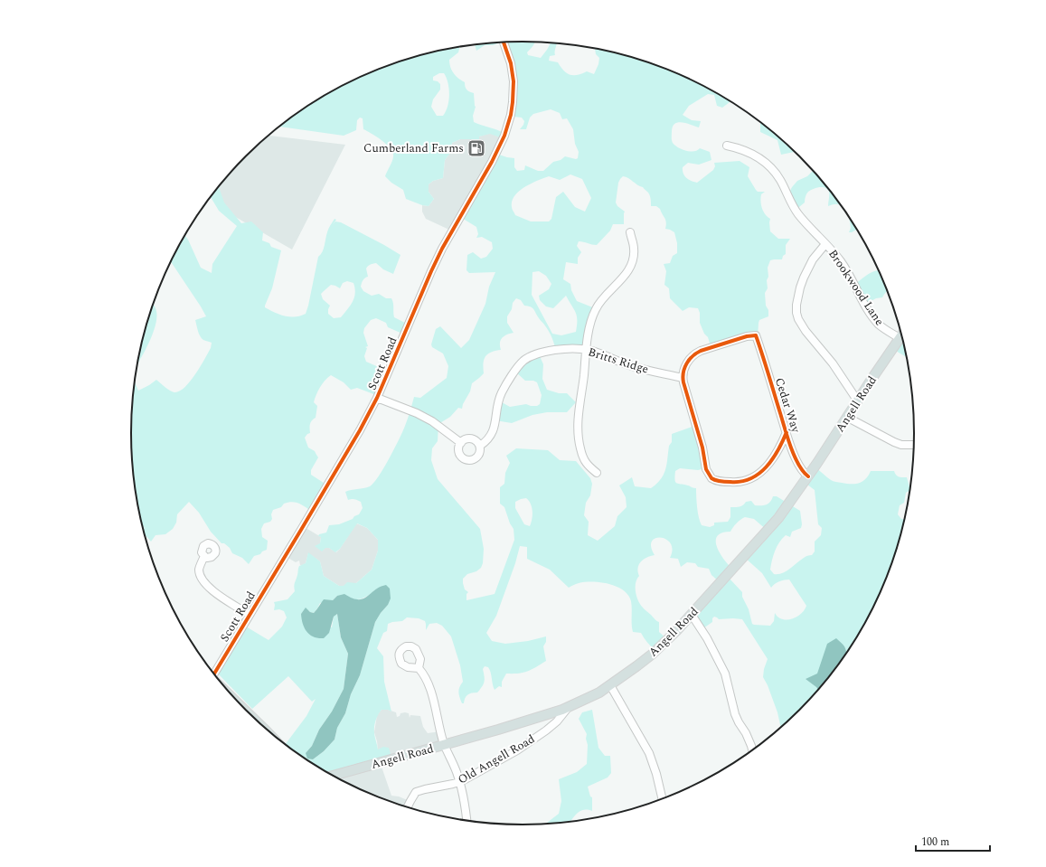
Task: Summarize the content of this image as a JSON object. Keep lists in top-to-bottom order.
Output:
{
  "streets": {
    "main road": ["Angell Road"],
    "street": [
      "Brookwood Lane",
      "Britts Ridge",
      "Scott Road",
      "Cedar Way",
      "Old Angell Road"
    ]
  },
  "crossings": [
    ["Brookwood Lane", "Angell Road"],
    ["Britts Ridge", "Cedar Way"],
    ["Angell Road", "Cedar Way"],
    ["Angell Road", "Old Angell Road"]
  ],
  "places": {
    "fuel station": ["Cumberland Farms"]
  },
  "scale_bar": "100 m"
}
